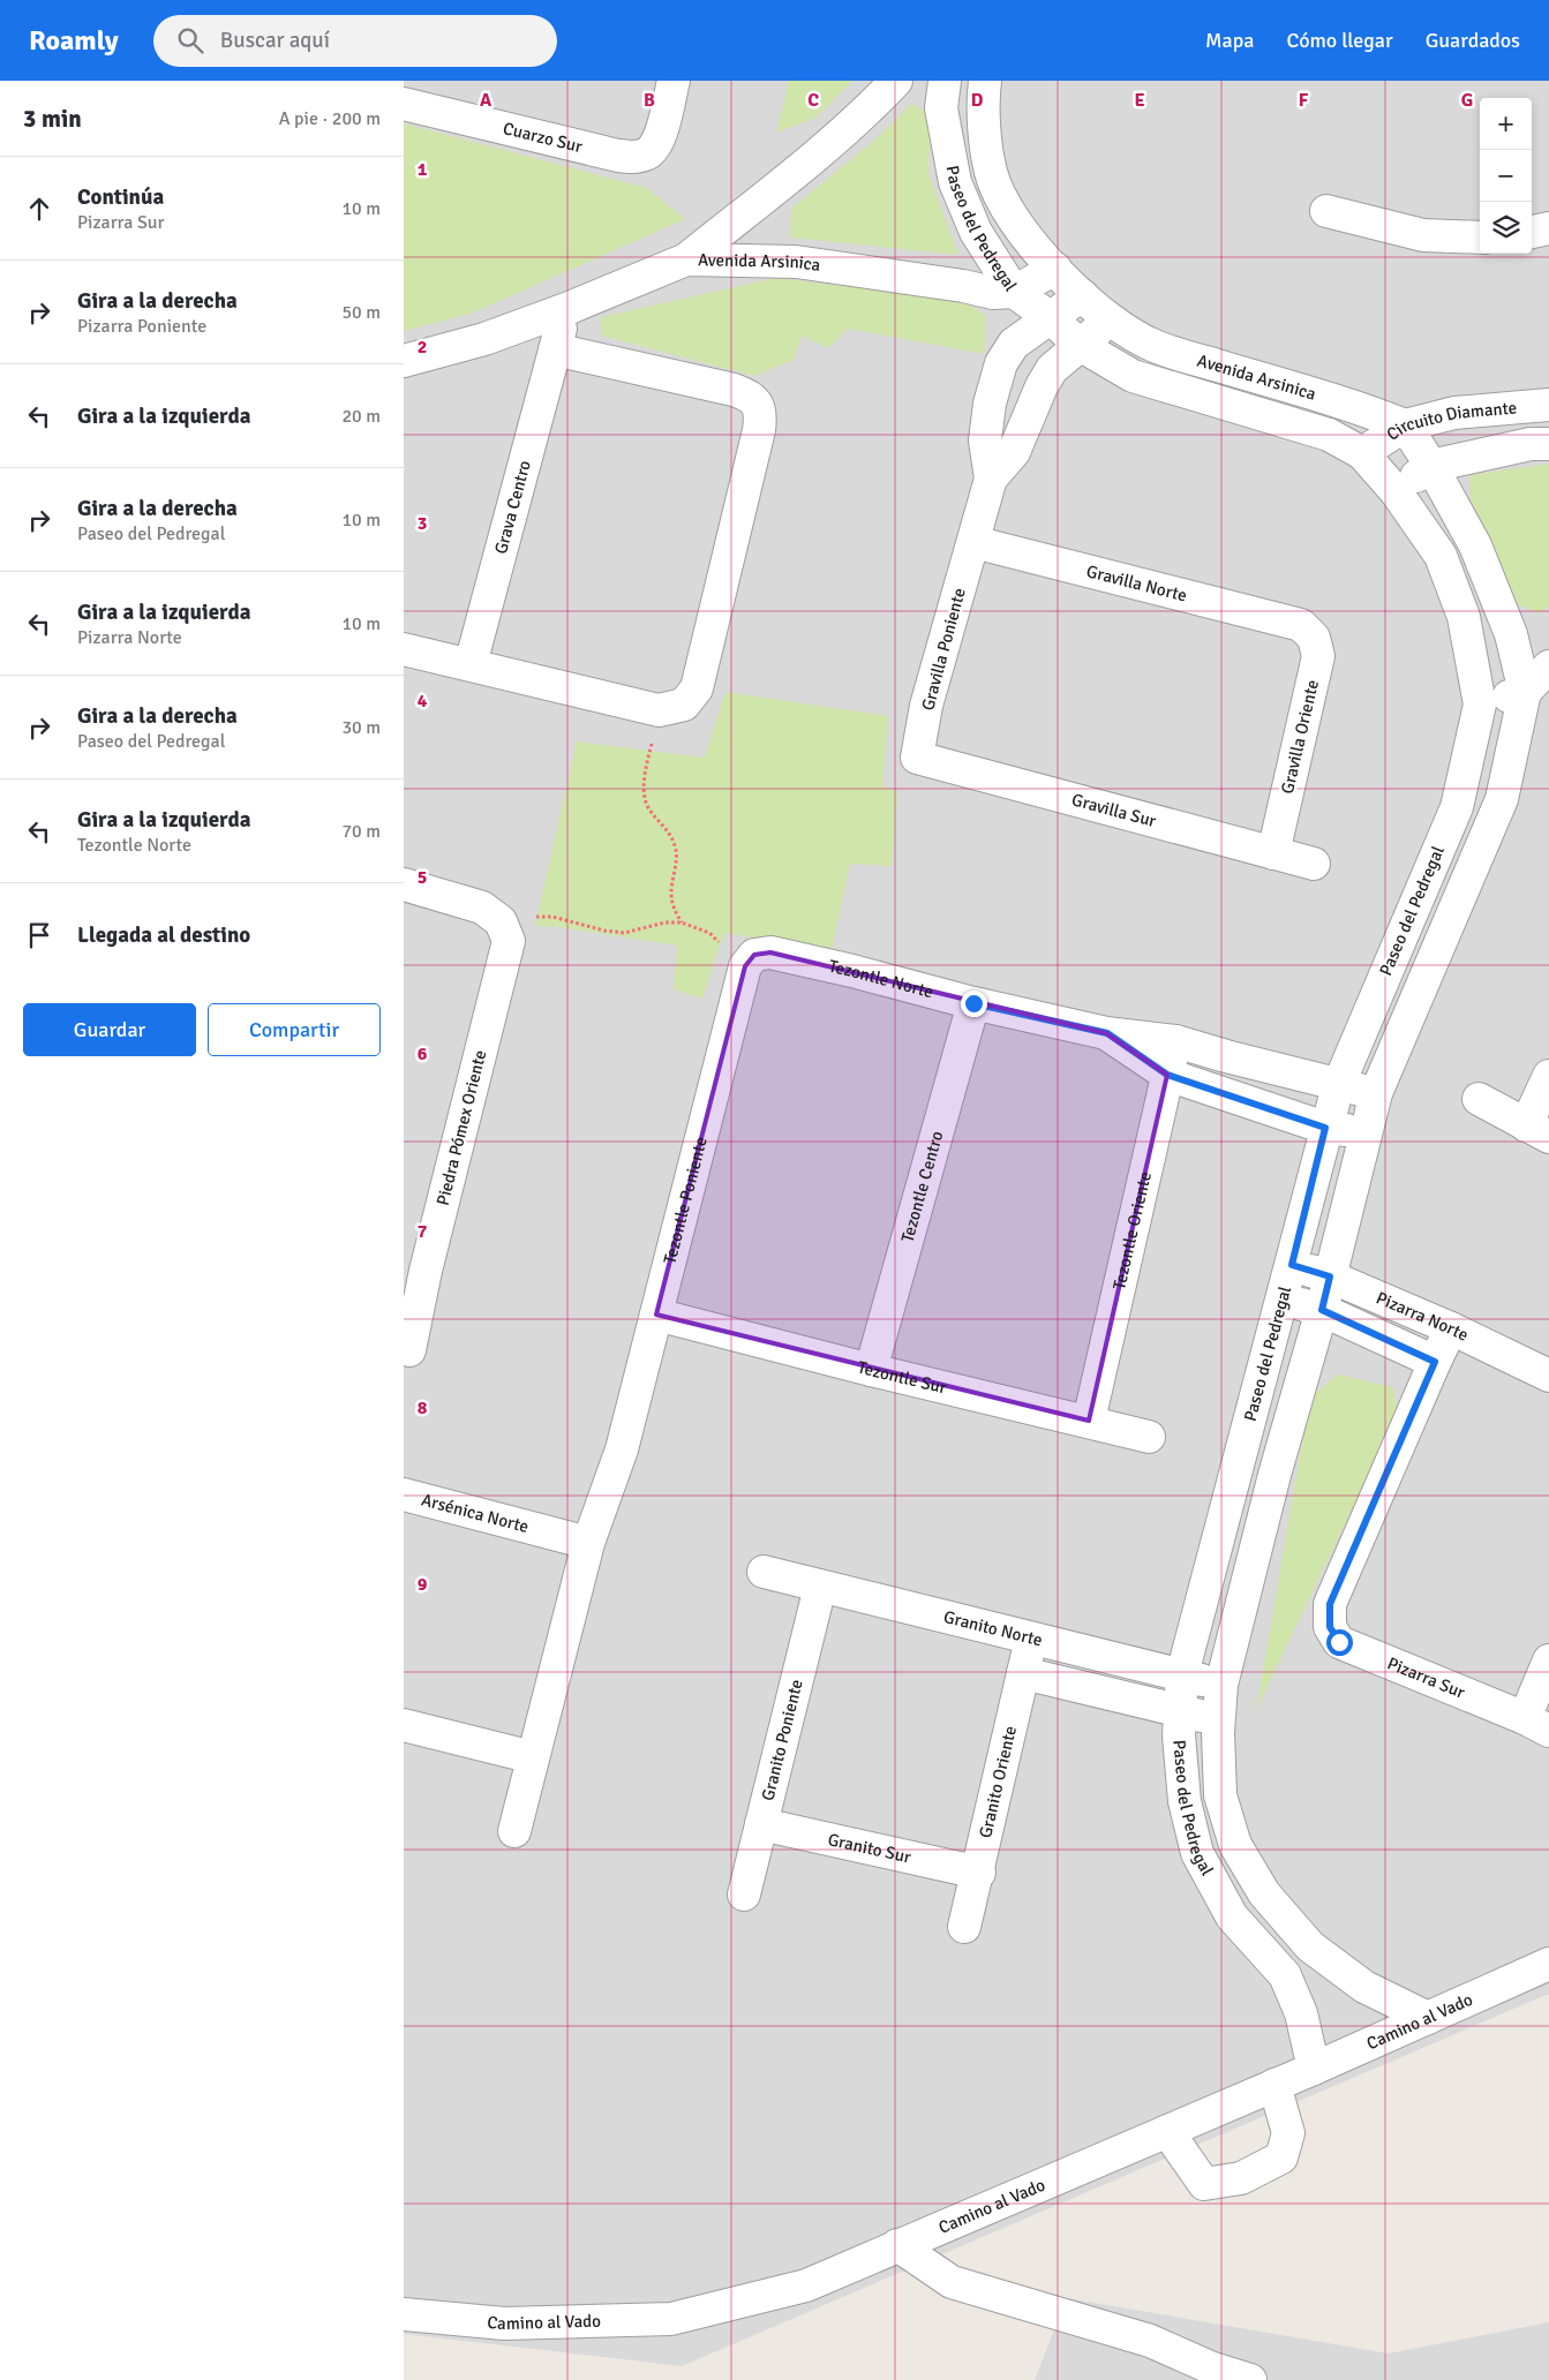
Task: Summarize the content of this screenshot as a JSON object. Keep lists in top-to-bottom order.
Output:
{
  "streets": {
    "street": [
      "Cuarzo Sur",
      "Paseo del Pedregal",
      "Avenida Arsinica",
      "Circuito Diamante",
      "Grava Centro",
      "Gravilla Norte",
      "Gravilla Poniente",
      "Gravilla Oriente",
      "Gravilla Sur",
      "Tezontle Norte",
      "Piedra Pómex Oriente",
      "Tezontle Centro",
      "Tezontle Poniente",
      "Tezontle Oriente",
      "Pizarra Norte",
      "Tezontle Sur",
      "Arsénica Norte",
      "Granito Norte",
      "Pizarra Sur",
      "Granito Poniente",
      "Granito Oriente",
      "Granito Sur",
      "Camino al Vado"
    ]
  },
  "crossings": [
    ["Paseo del Pedregal", "Avenida Arsinica"],
    ["Paseo del Pedregal", "Circuito Diamante"],
    ["Paseo del Pedregal", "Tezontle Norte"],
    ["Paseo del Pedregal", "Pizarra Norte"],
    ["Paseo del Pedregal", "Granito Norte"],
    ["Paseo del Pedregal", "Camino al Vado"],
    ["Avenida Arsinica", "Circuito Diamante"],
    ["Avenida Arsinica", "Grava Centro"],
    ["Gravilla Norte", "Gravilla Poniente"],
    ["Gravilla Norte", "Gravilla Oriente"],
    ["Gravilla Poniente", "Gravilla Sur"],
    ["Gravilla Oriente", "Gravilla Sur"],
    ["Tezontle Norte", "Tezontle Centro"],
    ["Tezontle Norte", "Tezontle Poniente"],
    ["Tezontle Norte", "Tezontle Oriente"],
    ["Tezontle Centro", "Tezontle Sur"],
    ["Tezontle Poniente", "Tezontle Sur"],
    ["Tezontle Poniente", "Arsénica Norte"],
    ["Tezontle Oriente", "Tezontle Sur"],
    ["Granito Norte", "Granito Poniente"],
    ["Granito Norte", "Granito Oriente"],
    ["Granito Poniente", "Granito Sur"],
    ["Granito Oriente", "Granito Sur"]
  ],
  "page": {
    "header": "Roamly",
    "search": "Buscar aquí",
    "nav": ["Mapa", "Cómo llegar", "Guardados"],
    "heading": ["3 min", "A pie · 200 m"],
    "map_buttons": ["+", "−"],
    "list": [
      ["Continúa", "Pizarra Sur", "10 m"],
      ["Gira a la derecha", "Pizarra Poniente", "50 m"],
      ["Gira a la izquierda", "20 m"],
      ["Gira a la derecha", "Paseo del Pedregal", "10 m"],
      ["Gira a la izquierda", "Pizarra Norte", "10 m"],
      ["Gira a la derecha", "Paseo del Pedregal", "30 m"],
      ["Gira a la izquierda", "Tezontle Norte", "70 m"],
      "Llegada al destino"
    ],
    "buttons": ["Guardar", "Compartir"]
  },
  "grid": {
    "columns": [
      "A",
      "B",
      "C",
      "D",
      "E",
      "F",
      "G"
    ],
    "rows": [
      "1",
      "2",
      "3",
      "4",
      "5",
      "6",
      "7",
      "8",
      "9"
    ]
  }
}
